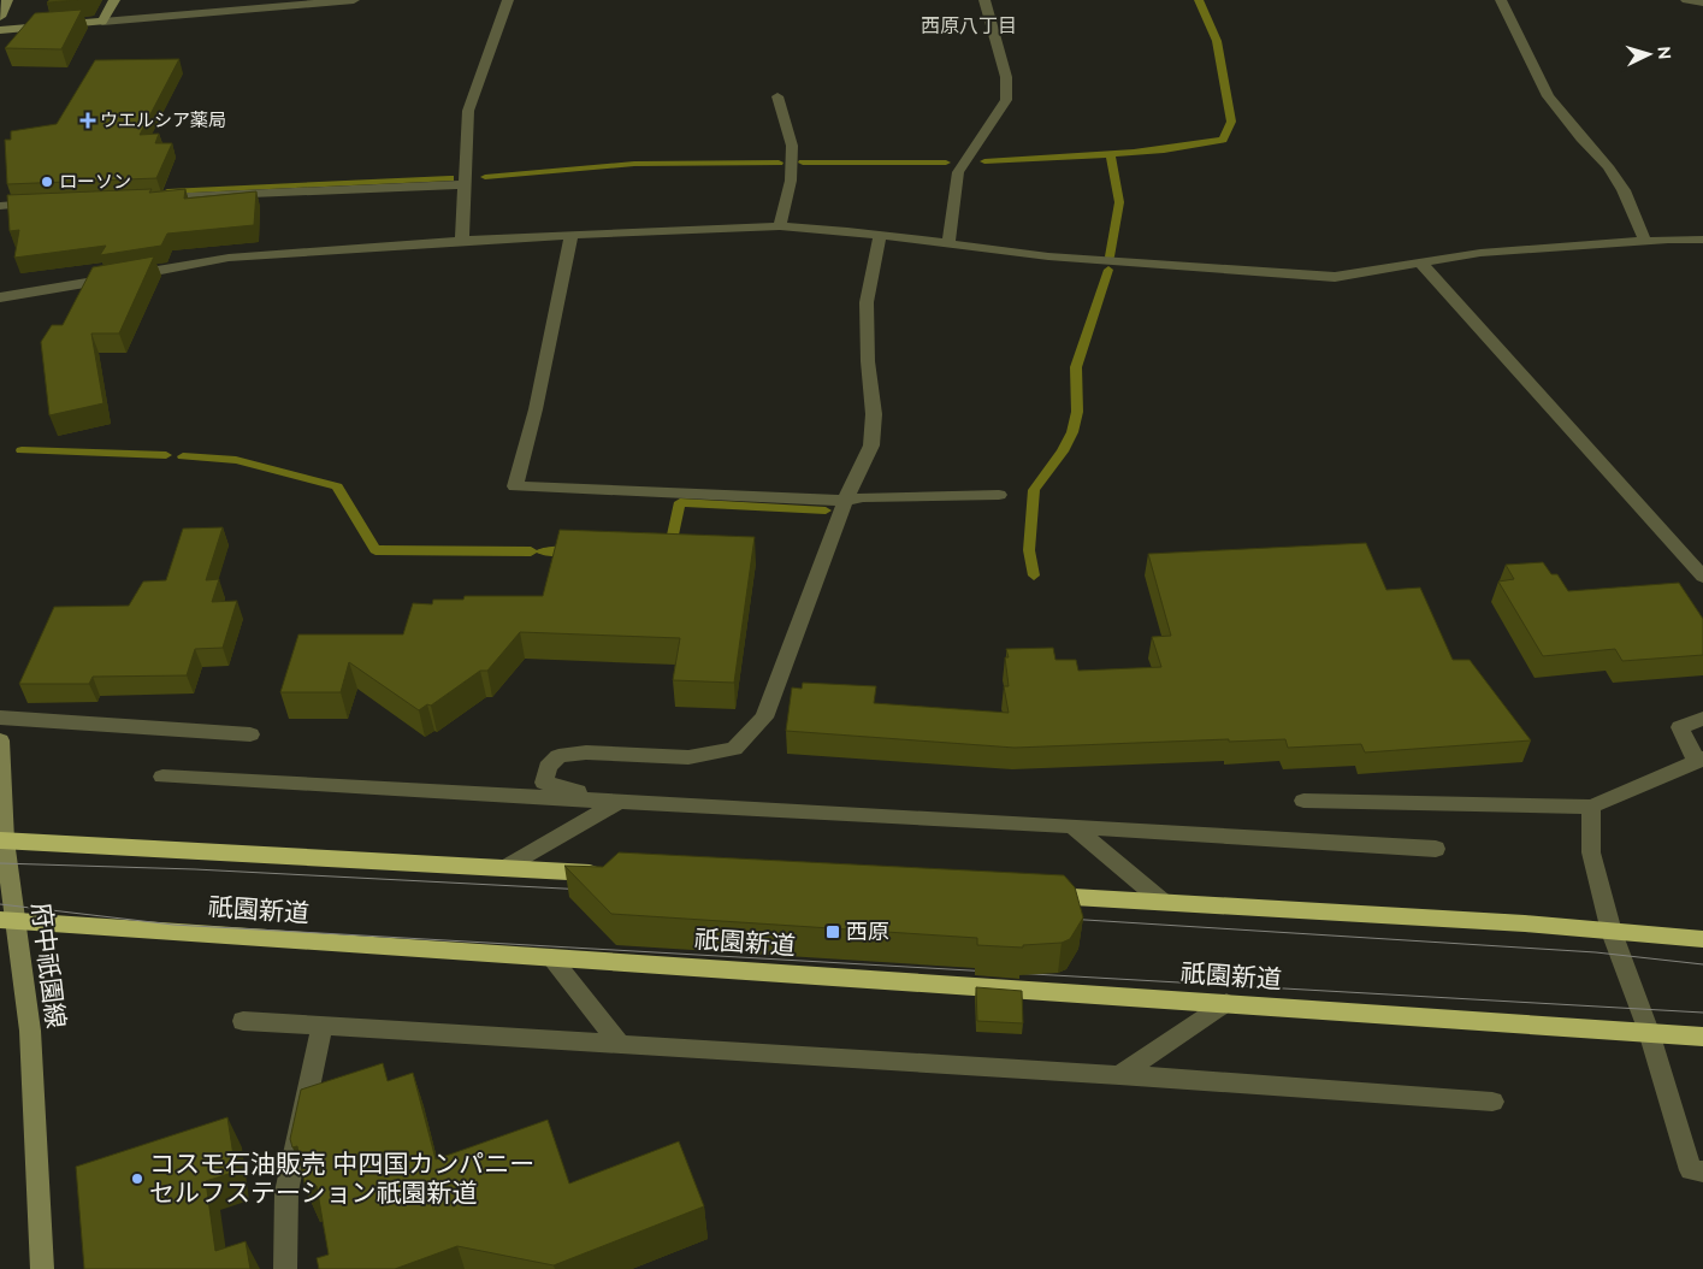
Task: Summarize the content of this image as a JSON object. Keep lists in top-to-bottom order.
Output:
{
  "streets": {
    "highway": ["祇園新道"],
    "main road": ["府中祇園線"]
  },
  "crossings": [
    ["祇園新道", "府中祇園線"]
  ],
  "districts": ["西原八丁目"],
  "places": {
    "health": ["ウエルシア薬局"],
    "other": ["ローソン", "コスモ石油販売 中四国カンパニー セルフステーション祇園新道"],
    "transit": ["西原"]
  },
  "north": "right"
}
